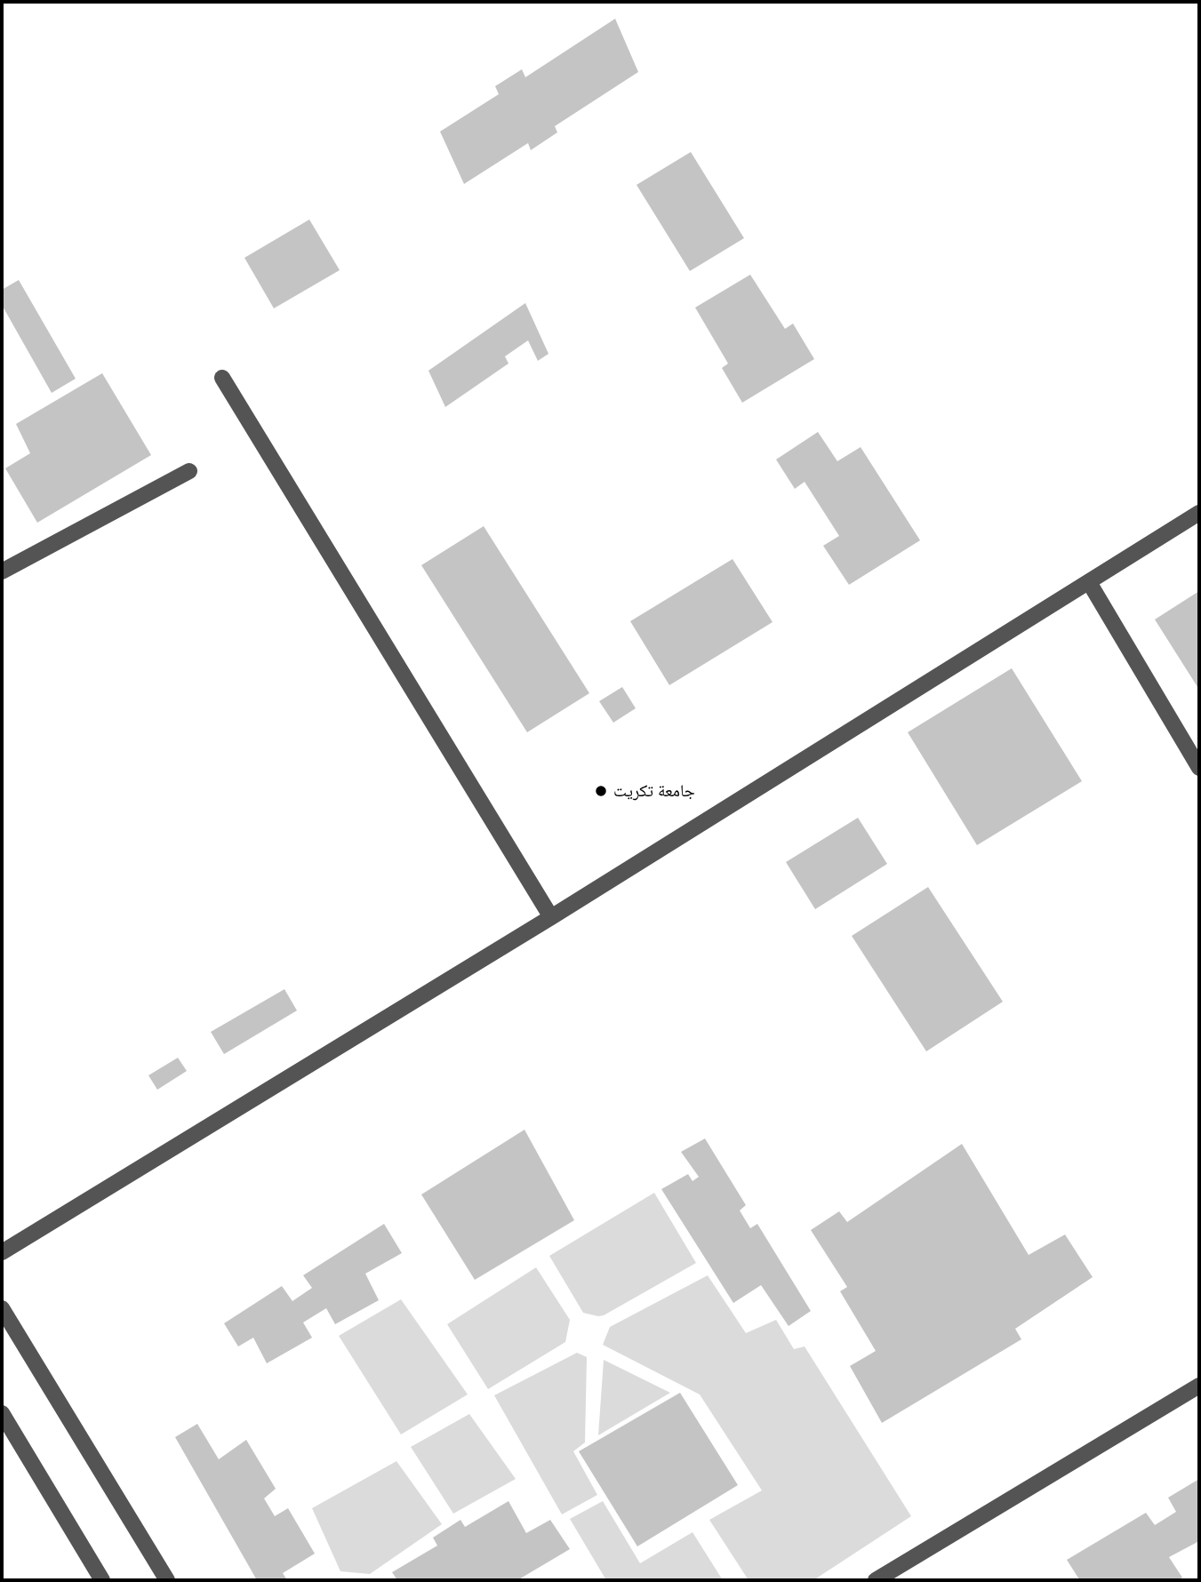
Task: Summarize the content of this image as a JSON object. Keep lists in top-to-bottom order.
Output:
{
  "places": ["جامعة تكريت"]
}
